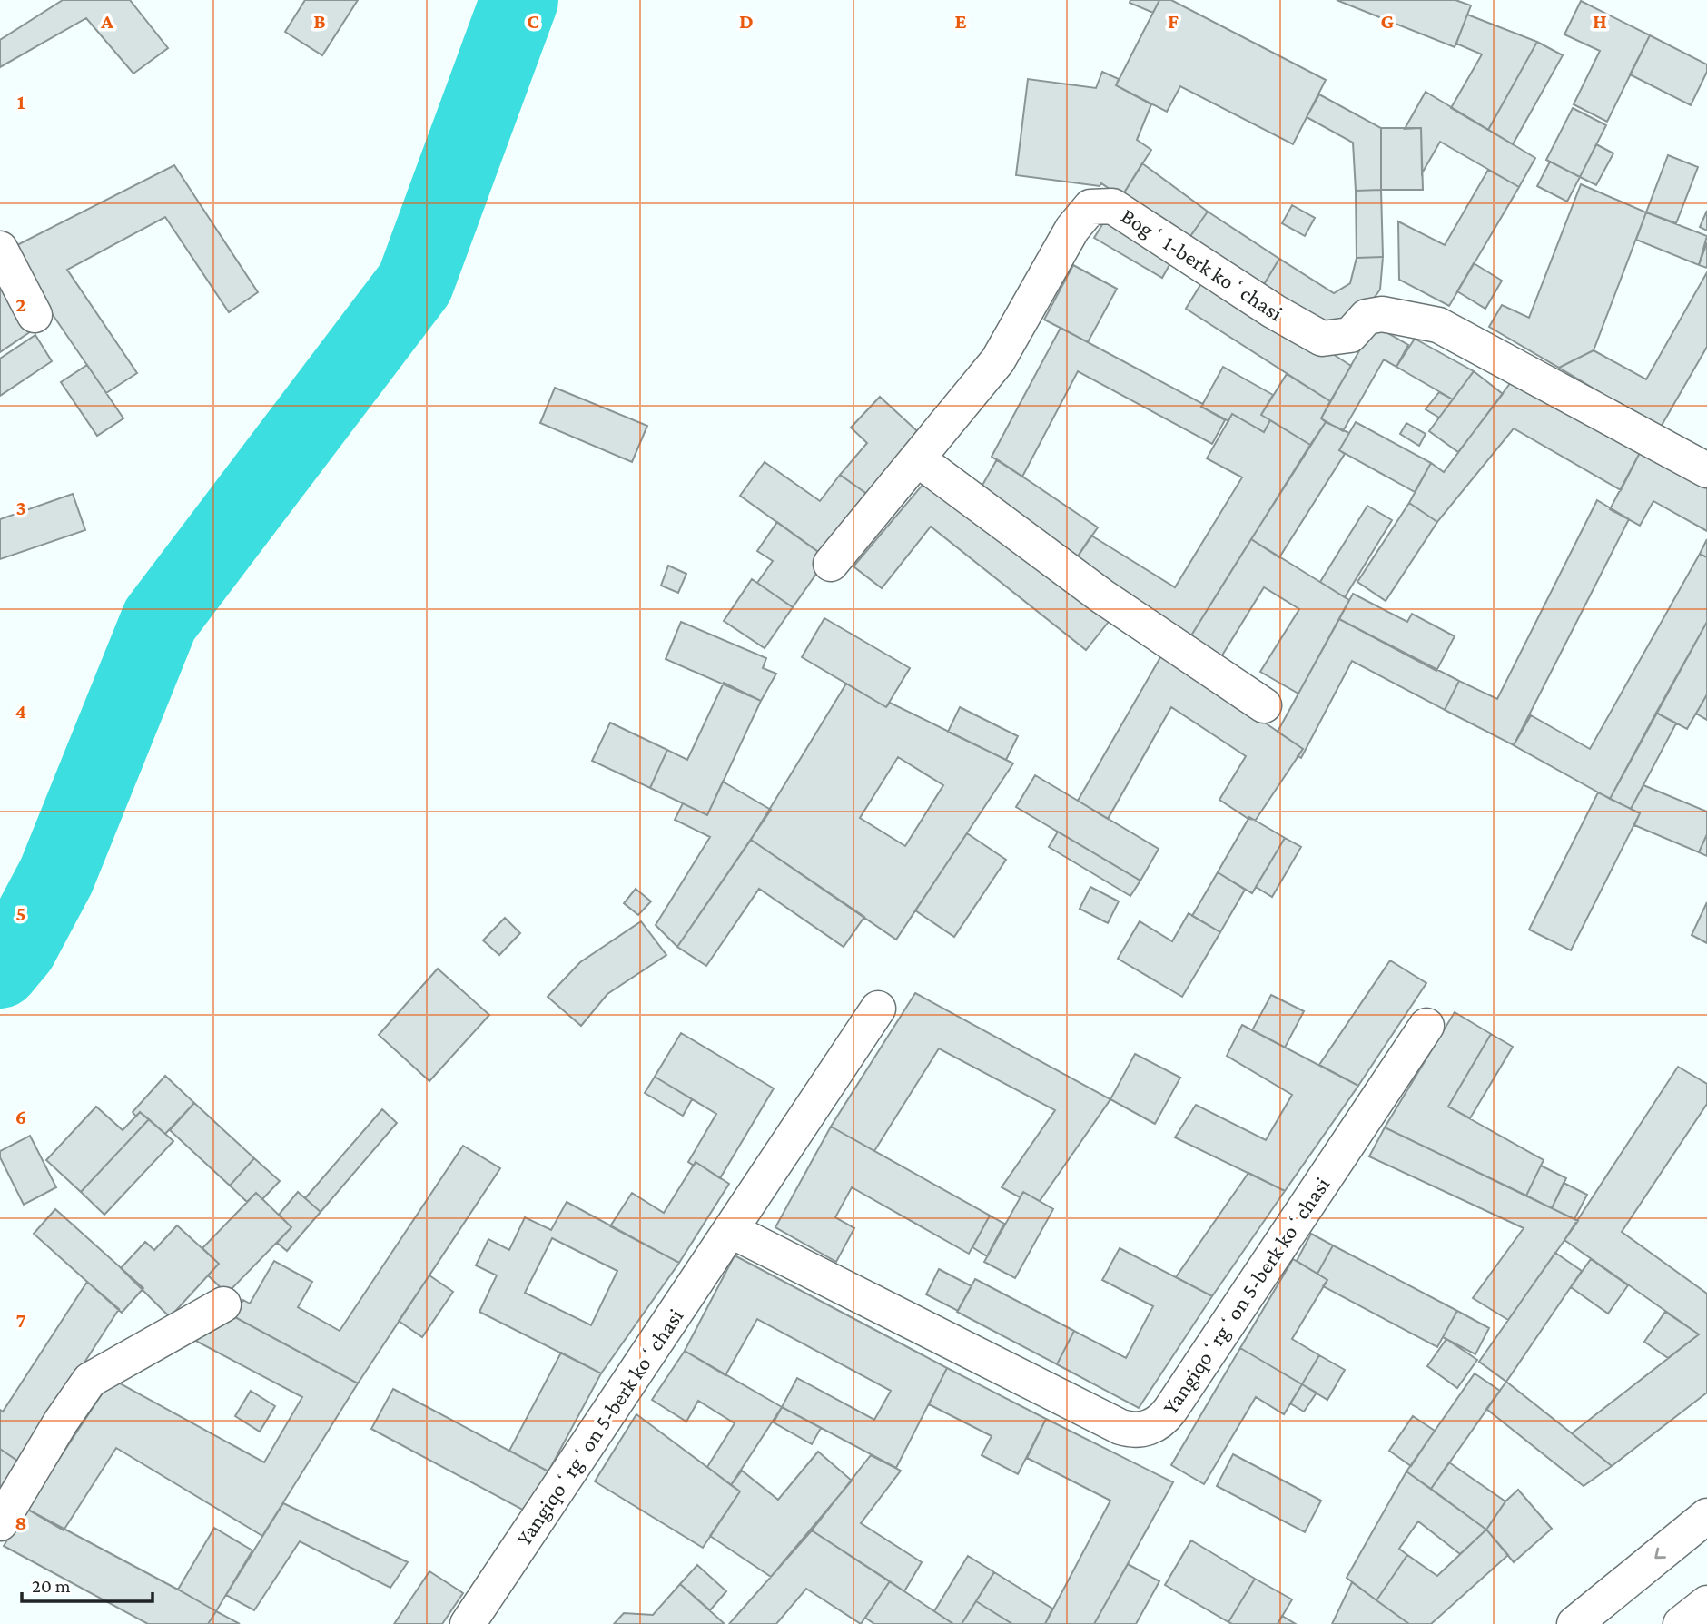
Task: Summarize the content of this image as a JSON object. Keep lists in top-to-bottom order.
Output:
{
  "streets": {
    "street": ["Bogʻ 1-berk koʻchasi", "Yangiqoʻrgʻon 5-berk koʻchasi"]
  },
  "scale_bar": "20 m",
  "grid": {
    "columns": [
      "A",
      "B",
      "C",
      "D",
      "E",
      "F",
      "G",
      "H"
    ],
    "rows": [
      "1",
      "2",
      "3",
      "4",
      "5",
      "6",
      "7",
      "8"
    ]
  }
}
